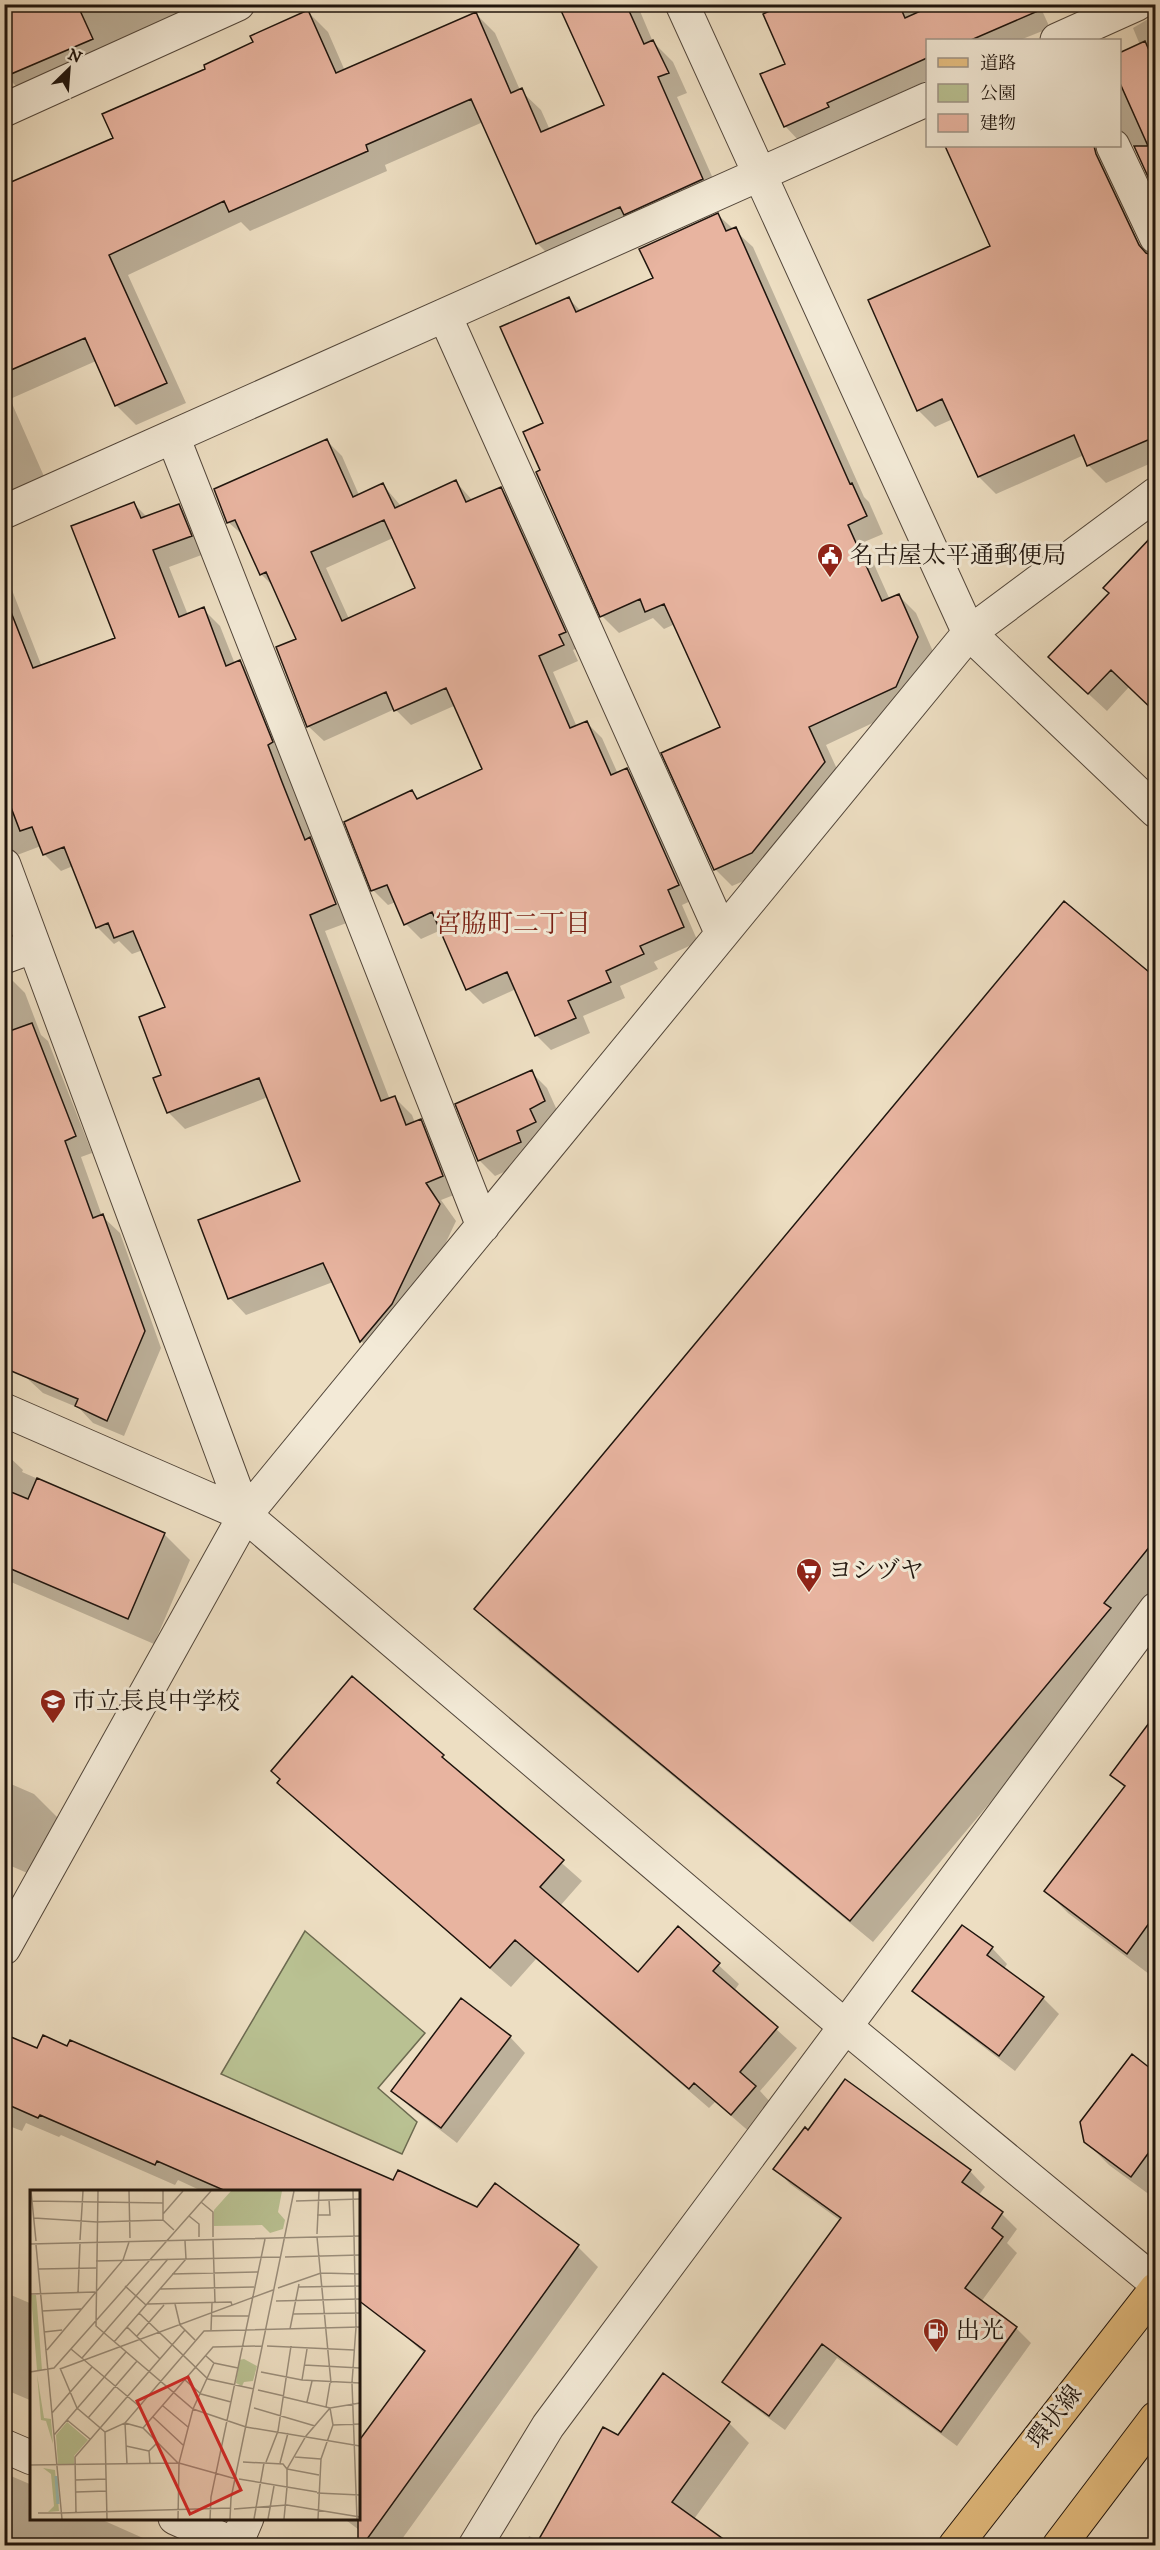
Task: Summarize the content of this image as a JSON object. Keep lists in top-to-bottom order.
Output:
{
  "streets": {
    "main road": ["環状線"]
  },
  "districts": ["宮脇町二丁目"],
  "places": {
    "public building": ["名古屋太平通郵便局"],
    "supermarket": ["ヨシヅヤ"],
    "school or university": ["市立長良中学校"],
    "fuel station": ["出光"]
  },
  "legend": ["道路", "公園", "建物"],
  "north": "top right"
}
